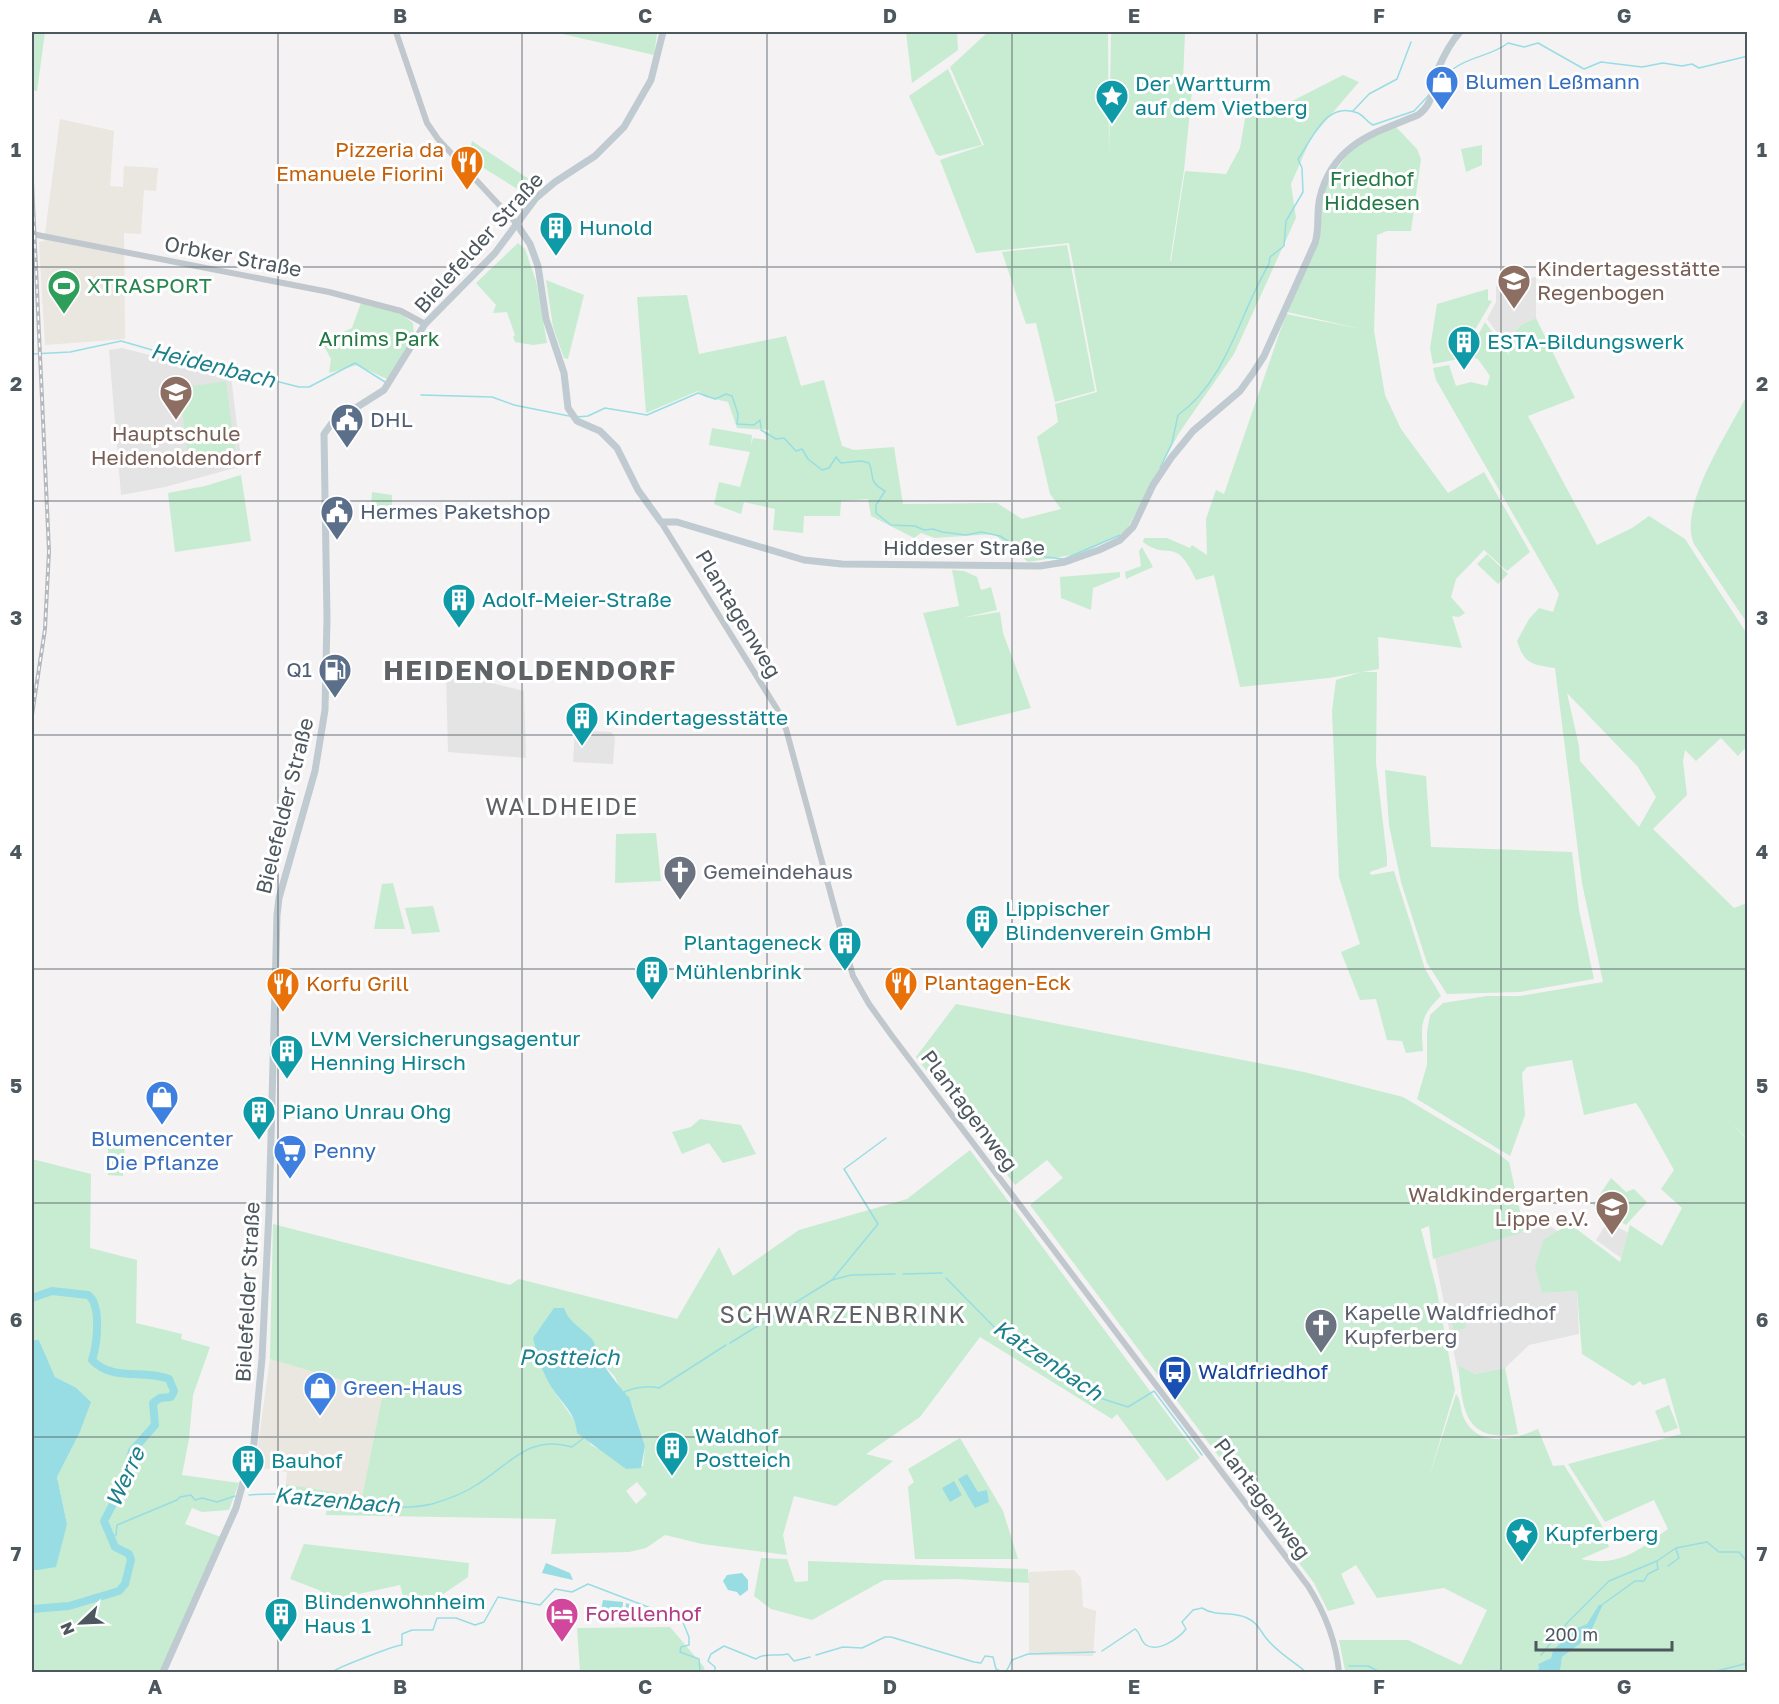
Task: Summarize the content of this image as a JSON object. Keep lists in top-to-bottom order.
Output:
{
  "streets": {
    "main road": ["Bielefelder Straße", "Hiddeser Straße"],
    "street": ["Orbker Straße", "Plantagenweg"]
  },
  "crossings": [
    ["Bielefelder Straße", "Orbker Straße"],
    ["Hiddeser Straße", "Plantagenweg"]
  ],
  "districts": ["HEIDENOLDENDORF", "WALDHEIDE", "SCHWARZENBRINK"],
  "water": [
    "Heidenbach",
    "Postteich",
    "Katzenbach",
    "Werre"
  ],
  "parks": ["Friedhof Hiddesen", "Arnims Park"],
  "places": {
    "shop": ["Blumen Leßmann", "Blumencenter Die Pflanze", "Green-Haus"],
    "place": ["Der Wartturm auf dem Vietberg", "Kupferberg"],
    "restaurant": ["Pizzeria da Emanuele Fiorini", "Plantagen-Eck", "Korfu Grill"],
    "building": [
      "Hunold",
      "ESTA-Bildungswerk",
      "Adolf-Meier-Straße",
      "Kindertagesstätte",
      "Lippischer Blindenverein GmbH",
      "Plantageneck",
      "Mühlenbrink",
      "LVM Versicherungsagentur Henning Hirsch",
      "Piano Unrau Ohg",
      "Waldhof Postteich",
      "Bauhof",
      "Blindenwohnheim Haus 1"
    ],
    "school or university": ["Kindertagesstätte Regenbogen", "Hauptschule Heidenoldendorf", "Waldkindergarten Lippe e.V."],
    "sports": ["XTRASPORT"],
    "public building": ["DHL", "Hermes Paketshop"],
    "fuel station": ["Q1"],
    "church": ["Gemeindehaus", "Kapelle Waldfriedhof Kupferberg"],
    "supermarket": ["Penny"],
    "bus stop": ["Waldfriedhof"],
    "hotel": ["Forellenhof"]
  },
  "scale_bar": "200 m",
  "north": "bottom left",
  "grid": {
    "columns": [
      "A",
      "B",
      "C",
      "D",
      "E",
      "F",
      "G"
    ],
    "rows": [
      "1",
      "2",
      "3",
      "4",
      "5",
      "6",
      "7"
    ]
  }
}
